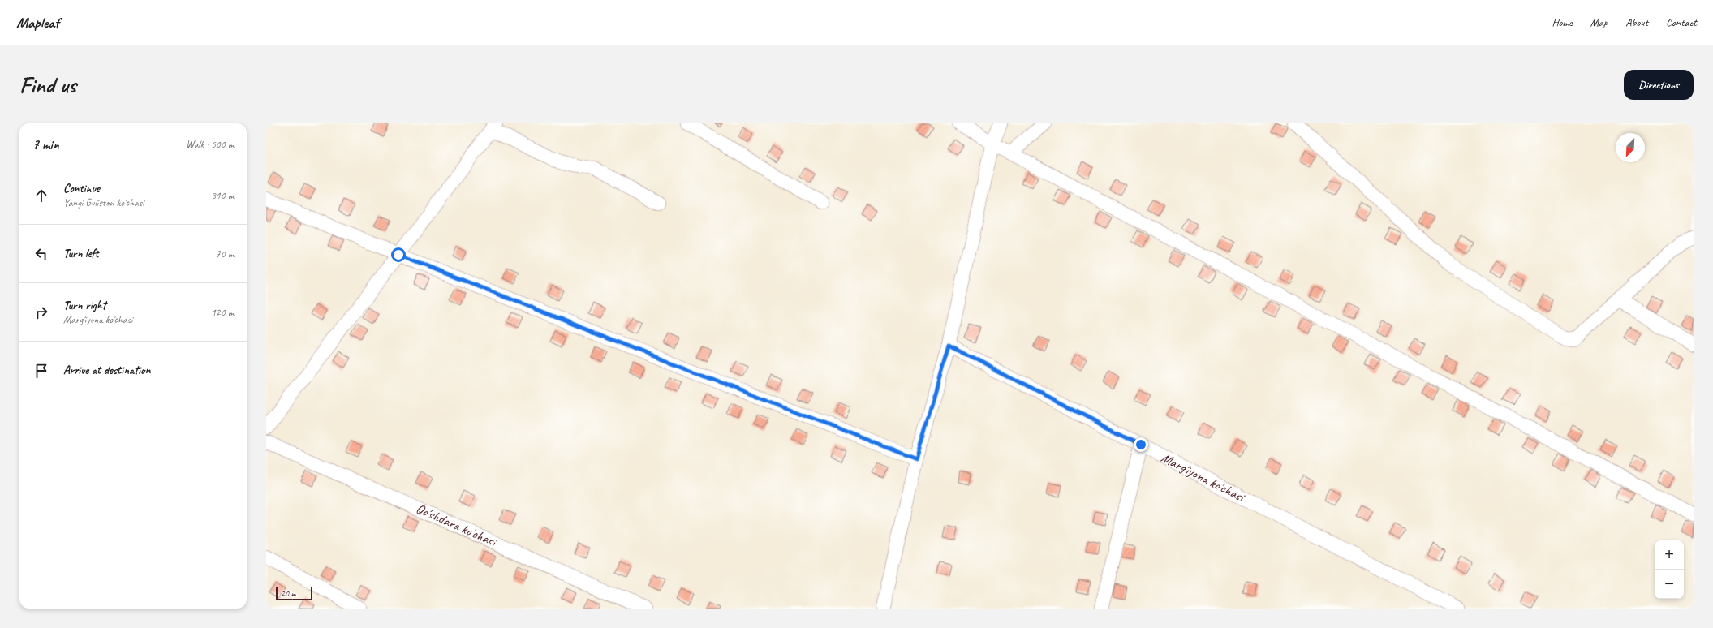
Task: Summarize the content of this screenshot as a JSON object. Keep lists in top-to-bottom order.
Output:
{
  "streets": {
    "street": ["Marg'iyona ko'chasi", "Qo'shdara ko'chasi"]
  },
  "scale_bar": "20 m",
  "north": "bottom left",
  "page": {
    "header": "Mapleaf",
    "nav": [
      "Home",
      "Map",
      "About",
      "Contact"
    ],
    "buttons": "Directions",
    "title": "Find us",
    "heading": ["7 min", "Walk · 500 m"],
    "list": [
      ["Continue", "Yangi Guliston ko'chasi", "310 m"],
      ["Turn left", "70 m"],
      ["Turn right", "Marg'iyona ko'chasi", "120 m"],
      "Arrive at destination"
    ],
    "map_buttons": ["+", "−"],
    "scale": "20 m"
  }
}
